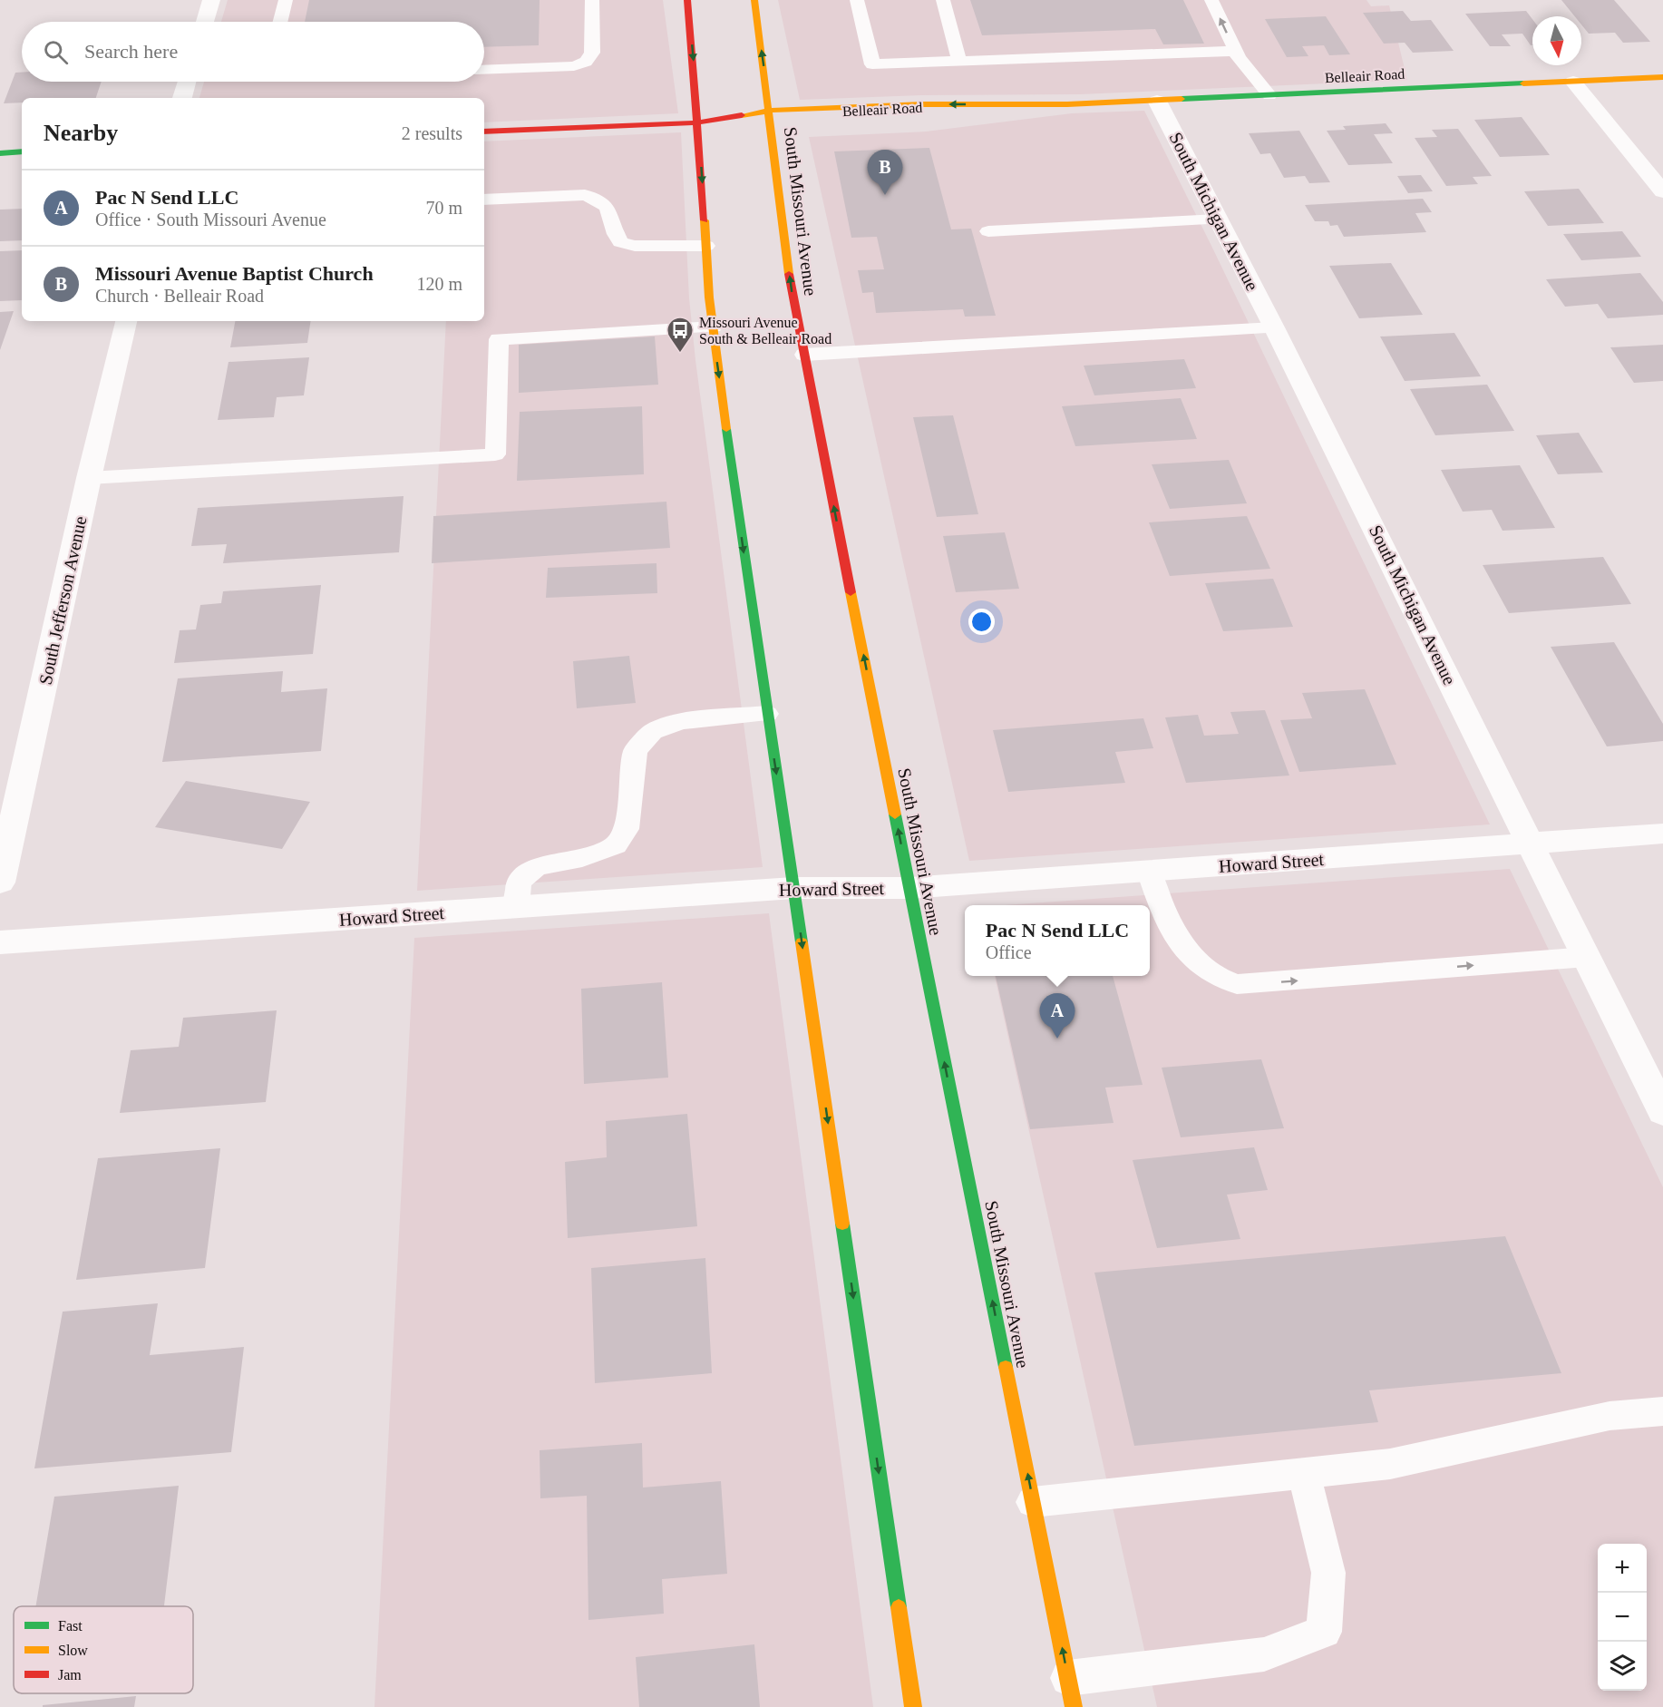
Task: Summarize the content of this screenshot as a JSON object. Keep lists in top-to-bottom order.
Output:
{
  "streets": {
    "main road": ["Belleair Road", "South Missouri Avenue"],
    "street": ["South Michigan Avenue", "South Jefferson Avenue", "Howard Street"]
  },
  "crossings": [
    ["Belleair Road", "South Missouri Avenue"],
    ["Belleair Road", "South Michigan Avenue"],
    ["South Missouri Avenue", "Howard Street"],
    ["South Michigan Avenue", "Howard Street"]
  ],
  "places": {
    "bus stop": ["Missouri Avenue South & Belleair Road"]
  },
  "legend": ["Fast", "Slow", "Jam"],
  "north": "bottom",
  "page": {
    "search": "Search here",
    "heading": ["Nearby", "2 results"],
    "pins": ["B", "A"],
    "list": [
      {
        "mark": "A",
        "name": "Pac N Send LLC",
        "note": "Office · South Missouri Avenue",
        "value": "70 m"
      },
      {
        "mark": "B",
        "name": "Missouri Avenue Baptist Church",
        "note": "Church · Belleair Road",
        "value": "120 m"
      }
    ],
    "popup": ["Pac N Send LLC", "Office"],
    "map_buttons": ["+", "−"]
  }
}
